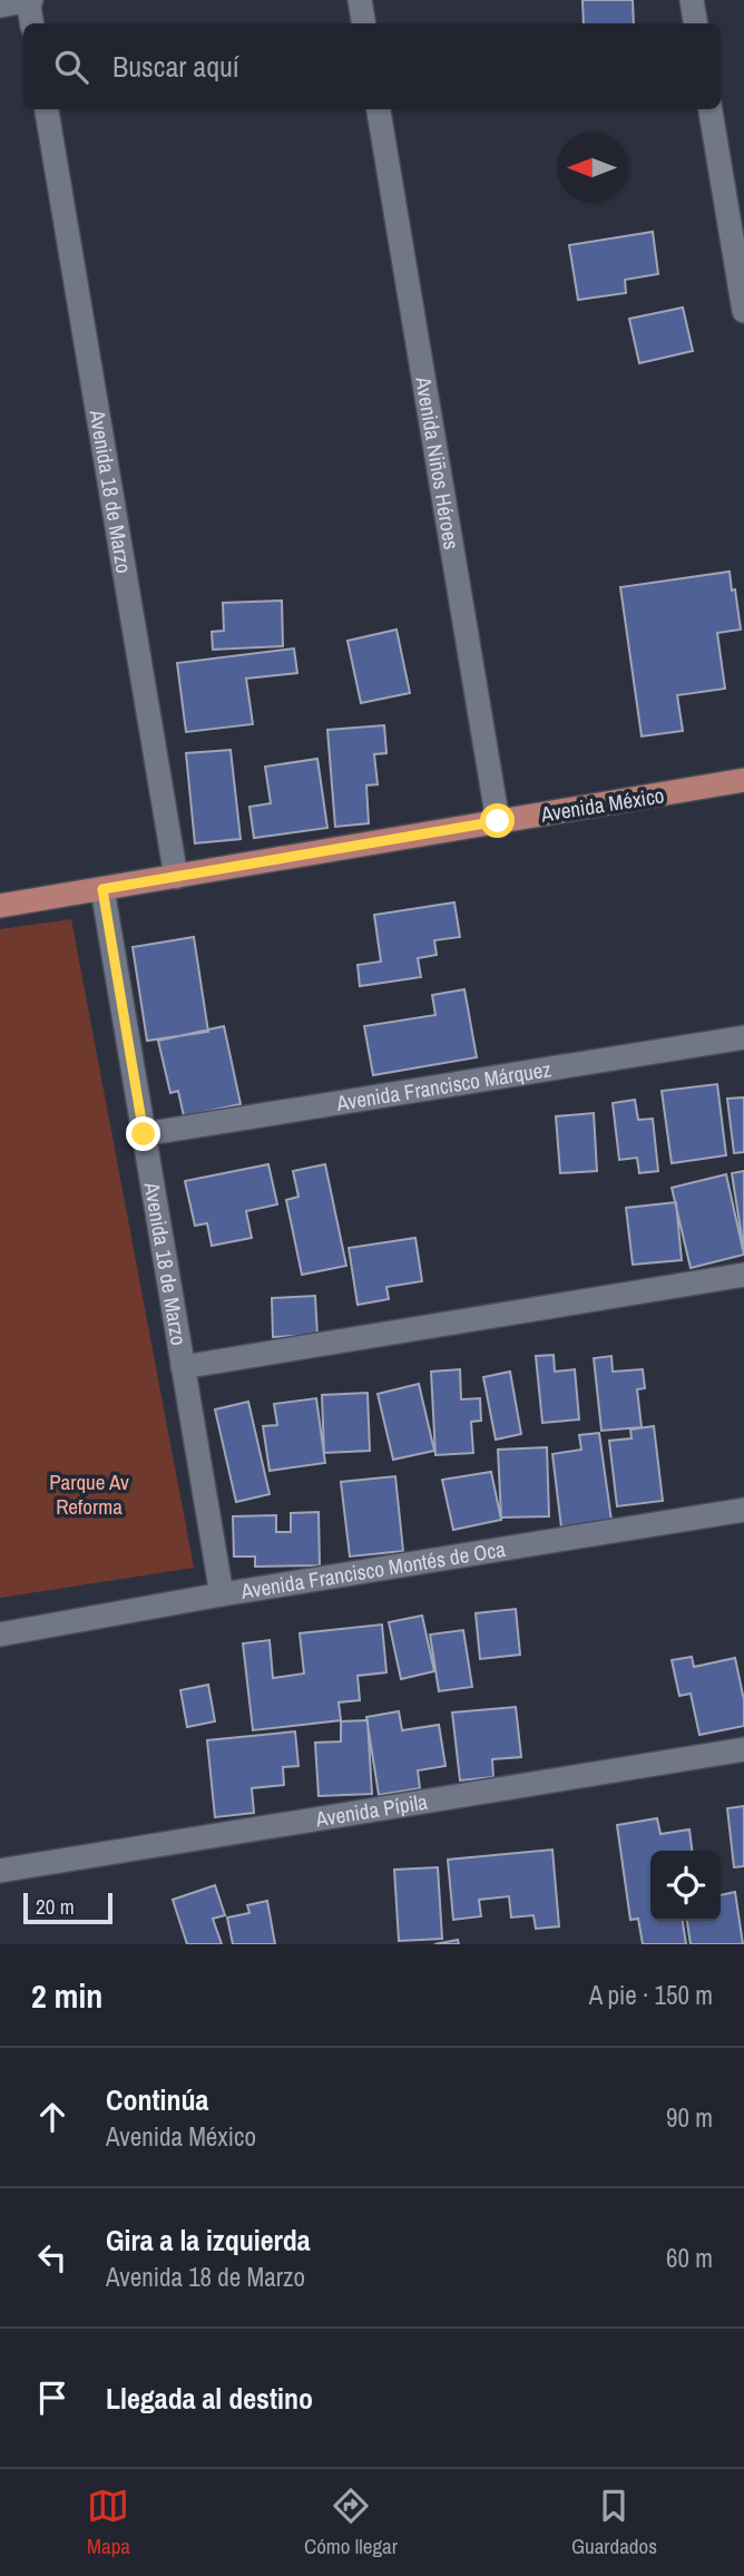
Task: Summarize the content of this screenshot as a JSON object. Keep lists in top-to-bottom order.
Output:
{
  "streets": {
    "main road": ["Avenida México"],
    "street": [
      "Avenida Niños Héroes",
      "Avenida 18 de Marzo",
      "Avenida Francisco Márquez",
      "Avenida Francisco Montés de Oca",
      "Avenida Pípila"
    ]
  },
  "crossings": [
    ["Avenida Niños Héroes", "Avenida México"],
    ["Avenida 18 de Marzo", "Avenida México"],
    ["Avenida 18 de Marzo", "Avenida Francisco Márquez"],
    ["Avenida 18 de Marzo", "Avenida Francisco Montés de Oca"]
  ],
  "parks": ["Parque Av Reforma"],
  "scale_bar": "20 m",
  "north": "left",
  "page": {
    "search": "Buscar aquí",
    "scale": "20 m",
    "heading": ["2 min", "A pie · 150 m"],
    "list": [
      ["Continúa", "Avenida México", "90 m"],
      ["Gira a la izquierda", "Avenida 18 de Marzo", "60 m"],
      "Llegada al destino"
    ],
    "nav": ["Mapa", "Cómo llegar", "Guardados"]
  }
}
